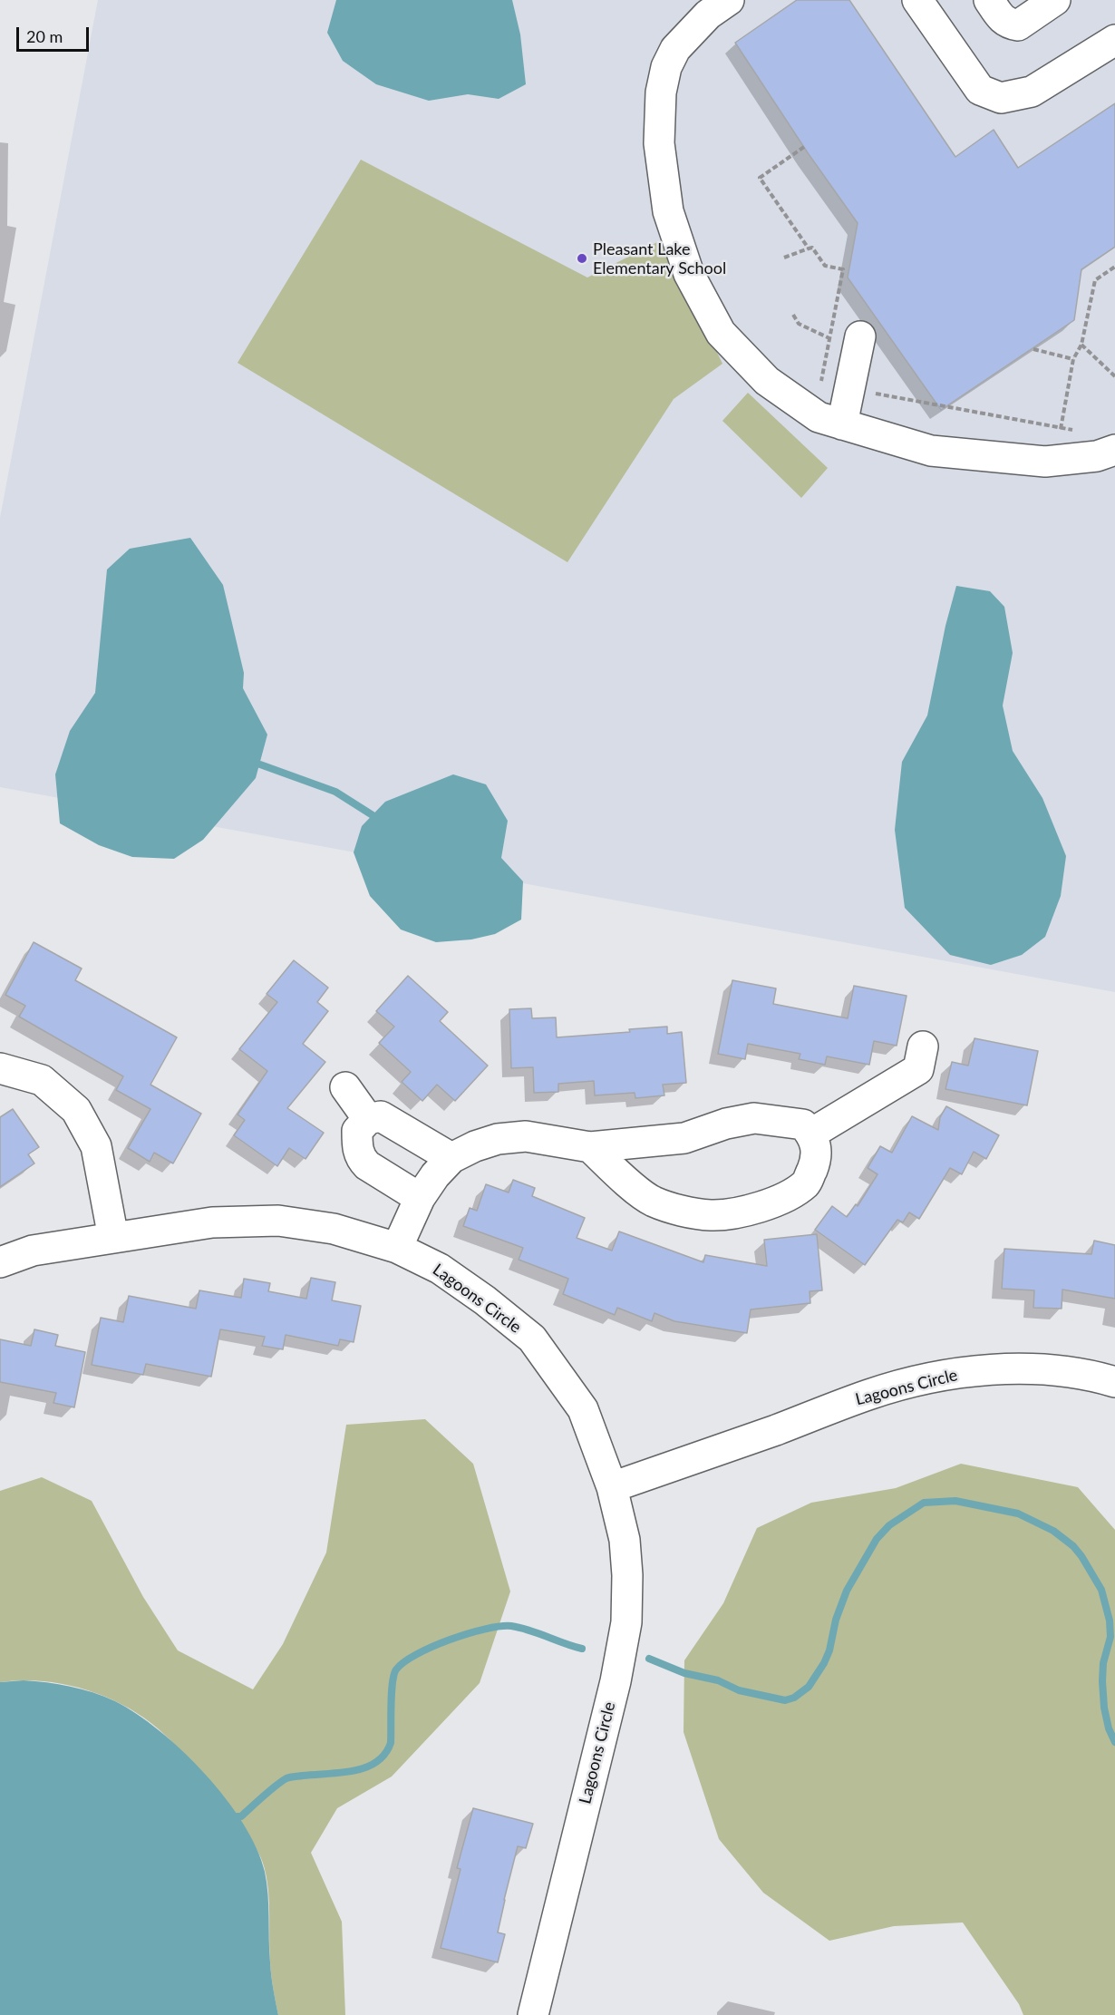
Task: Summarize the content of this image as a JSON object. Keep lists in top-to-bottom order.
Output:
{
  "streets": {
    "street": ["Lagoons Circle"]
  },
  "places": ["Pleasant Lake Elementary School"],
  "scale_bar": "20 m"
}
